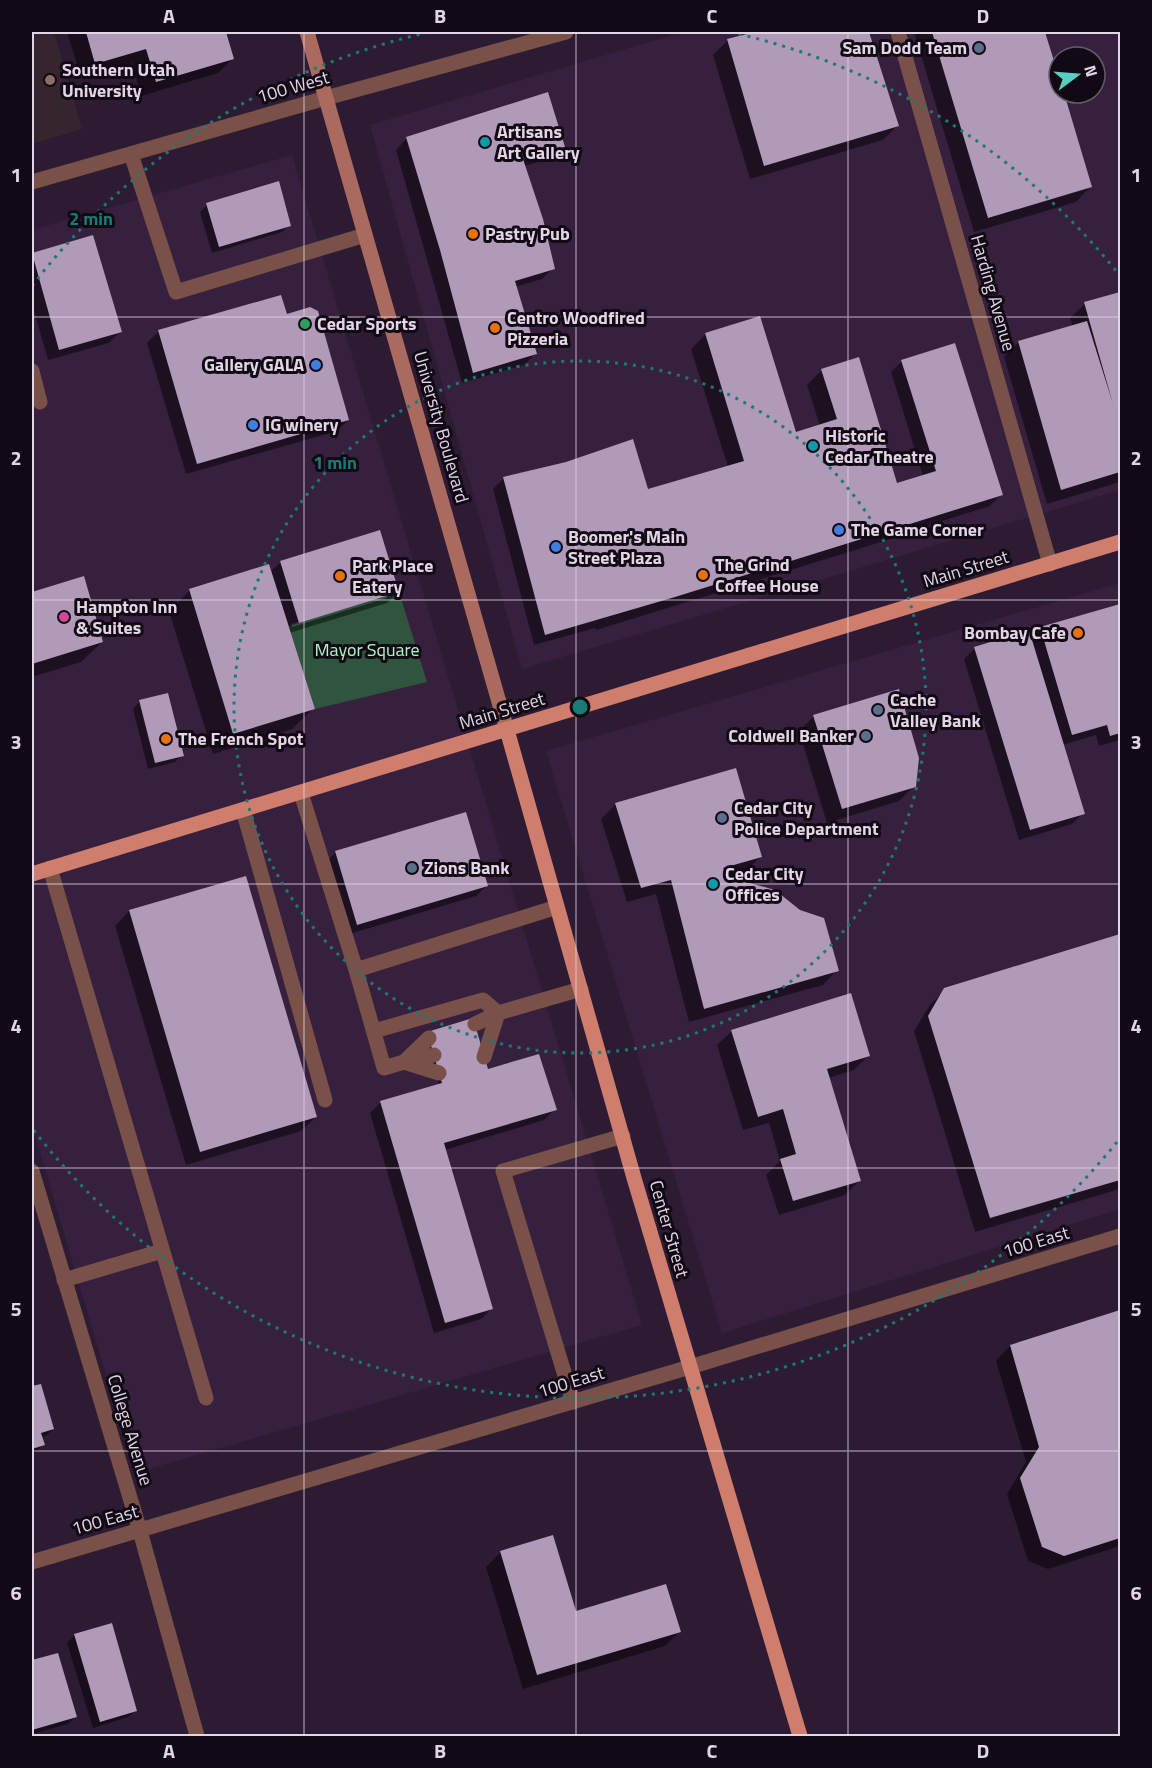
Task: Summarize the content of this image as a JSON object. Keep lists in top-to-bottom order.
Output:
{
  "streets": {
    "main road": ["University Boulevard", "Main Street", "Center Street"],
    "street": [
      "100 West",
      "Harding Avenue",
      "100 East",
      "College Avenue"
    ]
  },
  "crossings": [
    ["100 West", "University Boulevard"],
    ["Harding Avenue", "Main Street"],
    ["University Boulevard", "Main Street"],
    ["University Boulevard", "Center Street"],
    ["Main Street", "Center Street"],
    ["Center Street", "100 East"],
    ["100 East", "College Avenue"]
  ],
  "parks": ["Mayor Square"],
  "places": [
    "Sam Dodd Team",
    "Southern Utah University",
    "Artisans Art Gallery",
    "Pastry Pub",
    "Cedar Sports",
    "Centro Woodfired Pizzeria",
    "Gallery GALA",
    "IG winery",
    "Historic Cedar Theatre",
    "The Game Corner",
    "Boomer's Main Street Plaza",
    "The Grind Coffee House",
    "Park Place Eatery",
    "Hampton Inn & Suites",
    "Bombay Cafe",
    "Cache Valley Bank",
    "Coldwell Banker",
    "The French Spot",
    "Cedar City Police Department",
    "Zions Bank",
    "Cedar City Offices"
  ],
  "north": "right",
  "grid": {
    "columns": [
      "A",
      "B",
      "C",
      "D"
    ],
    "rows": [
      "1",
      "2",
      "3",
      "4",
      "5",
      "6"
    ]
  },
  "rings": ["2 min", "1 min"]
}
